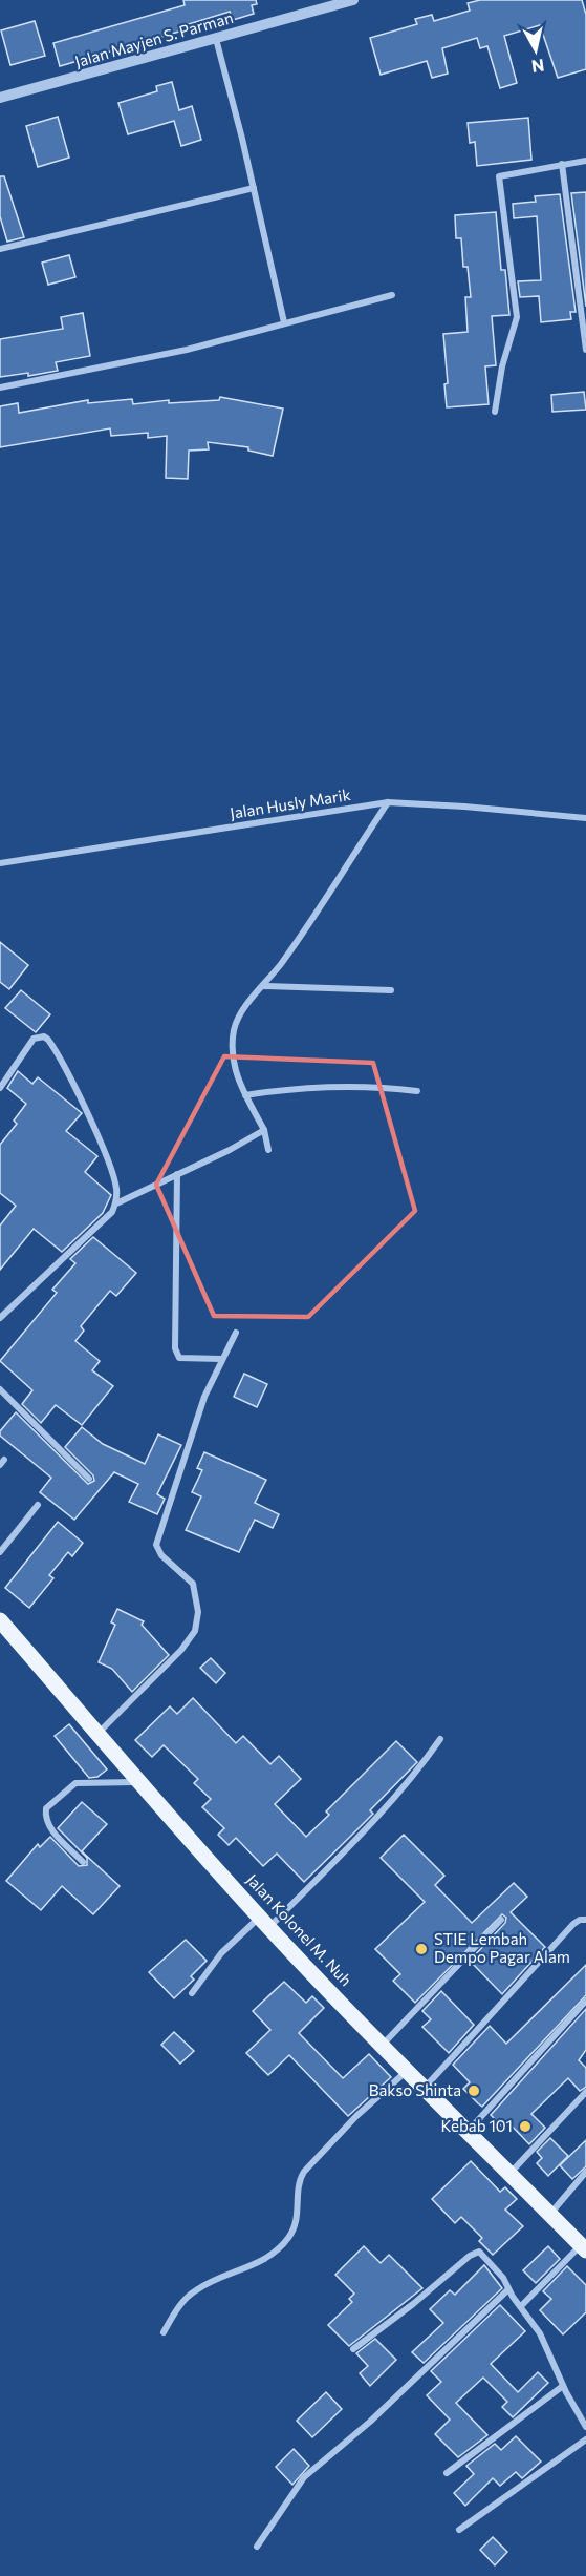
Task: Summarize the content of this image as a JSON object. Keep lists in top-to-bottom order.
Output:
{
  "streets": {
    "main road": ["Jalan Kolonel M. Nuh"],
    "street": ["Jalan Mayjen S. Parman", "Jalan Husly Marik"]
  },
  "places": ["STIE Lembah Dempo Pagar Alam", "Bakso Shinta", "Kebab 101"],
  "north": "bottom"
}
